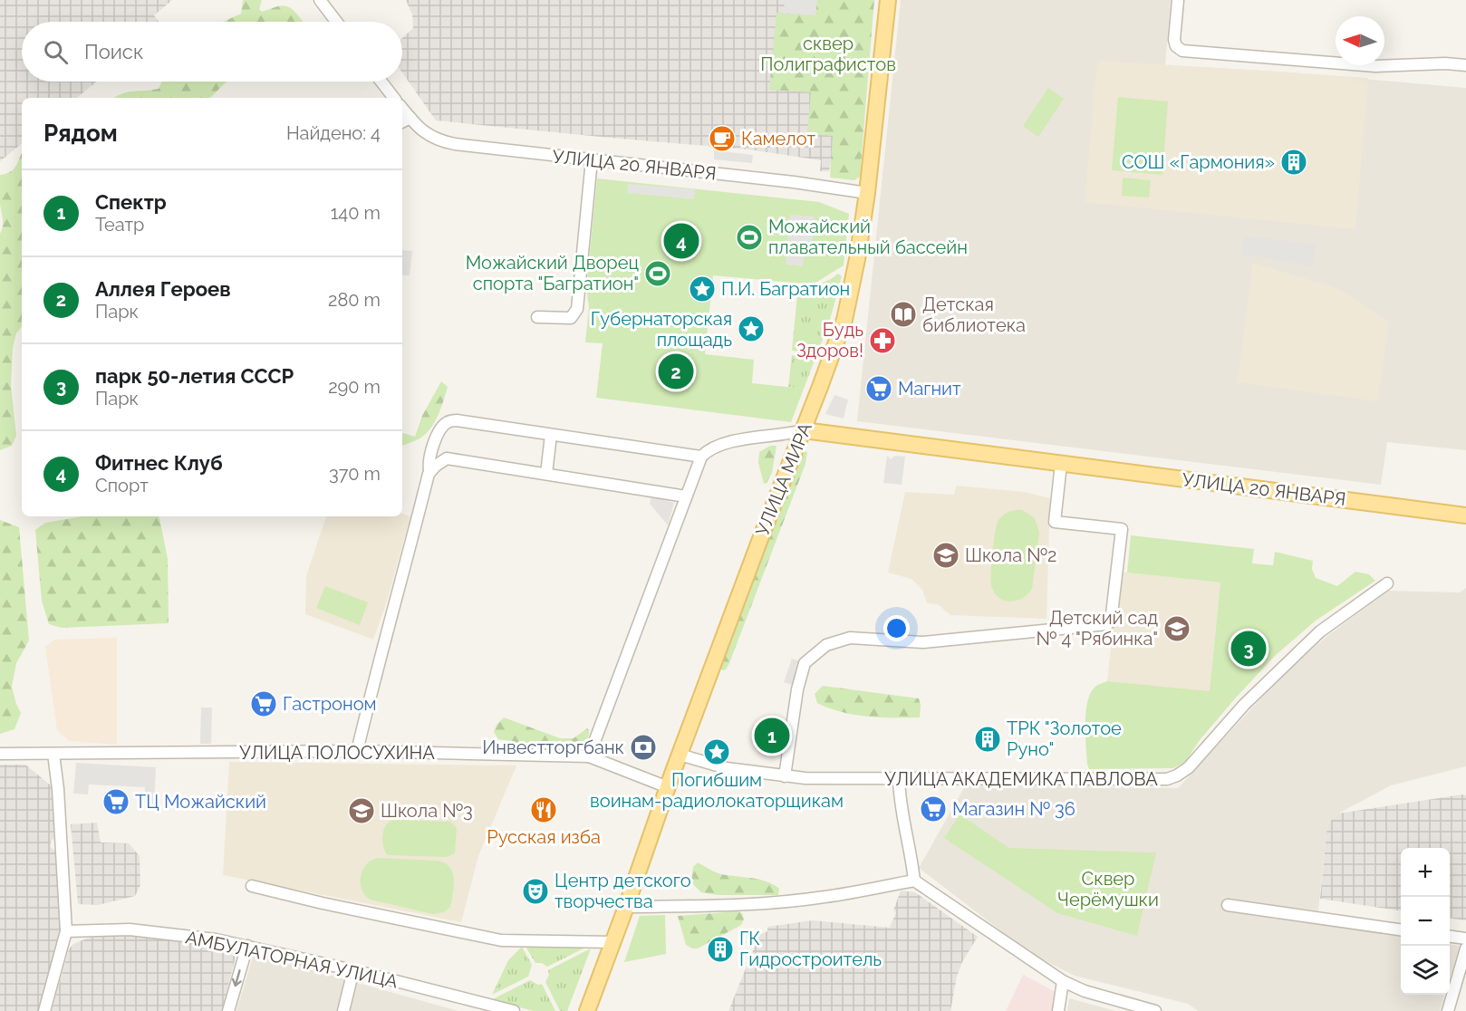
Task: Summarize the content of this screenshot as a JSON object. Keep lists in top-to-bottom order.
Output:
{
  "streets": {
    "main road": ["УЛИЦА 20 ЯНВАРЯ", "УЛИЦА МИРА"],
    "street": ["УЛИЦА ПОЛОСУХИНА", "УЛИЦА АКАДЕМИКА ПАВЛОВА", "АМБУЛАТОРНАЯ УЛИЦА"]
  },
  "crossings": [
    ["УЛИЦА 20 ЯНВАРЯ", "УЛИЦА МИРА"],
    ["УЛИЦА МИРА", "УЛИЦА ПОЛОСУХИНА"],
    ["УЛИЦА МИРА", "УЛИЦА АКАДЕМИКА ПАВЛОВА"]
  ],
  "parks": ["сквер Полиграфистов", "Сквер Черёмушки"],
  "places": {
    "cafe": ["Камелот"],
    "building": ["СОШ «Гармония»", "ТРК \"Золотое Руно\"", "ГК Гидростроитель"],
    "sports": ["Можайский плавательный бассейн", "Можайский Дворец спорта \"Багратион\""],
    "place": ["П.И. Багратион", "Губернаторская площадь", "Погибшим воинам-радиолокаторщикам"],
    "library": ["Детская библиотека"],
    "pharmacy": ["Будь Здоров!"],
    "supermarket": [
      "Магнит",
      "Гастроном",
      "ТЦ Можайский",
      "Магазин № 36"
    ],
    "school or university": ["Школа №2", "Детский сад № 4 \"Рябинка\"", "Школа №3"],
    "bank": ["Инвестторгбанк"],
    "restaurant": ["Русская изба"],
    "theatre": ["Центр детского творчества"]
  },
  "north": "left",
  "page": {
    "search": "Поиск",
    "heading": ["Рядом", "Найдено: 4"],
    "list": [
      {
        "mark": "1",
        "name": "Спектр",
        "note": "Театр",
        "value": "140 m"
      },
      {
        "mark": "2",
        "name": "Аллея Героев",
        "note": "Парк",
        "value": "280 m"
      },
      {
        "mark": "3",
        "name": "парк 50-летия СССР",
        "note": "Парк",
        "value": "290 m"
      },
      {
        "mark": "4",
        "name": "Фитнес Клуб",
        "note": "Спорт",
        "value": "370 m"
      }
    ],
    "pins": [
      "4",
      "2",
      "3",
      "1"
    ],
    "map_buttons": ["+", "−"]
  }
}
